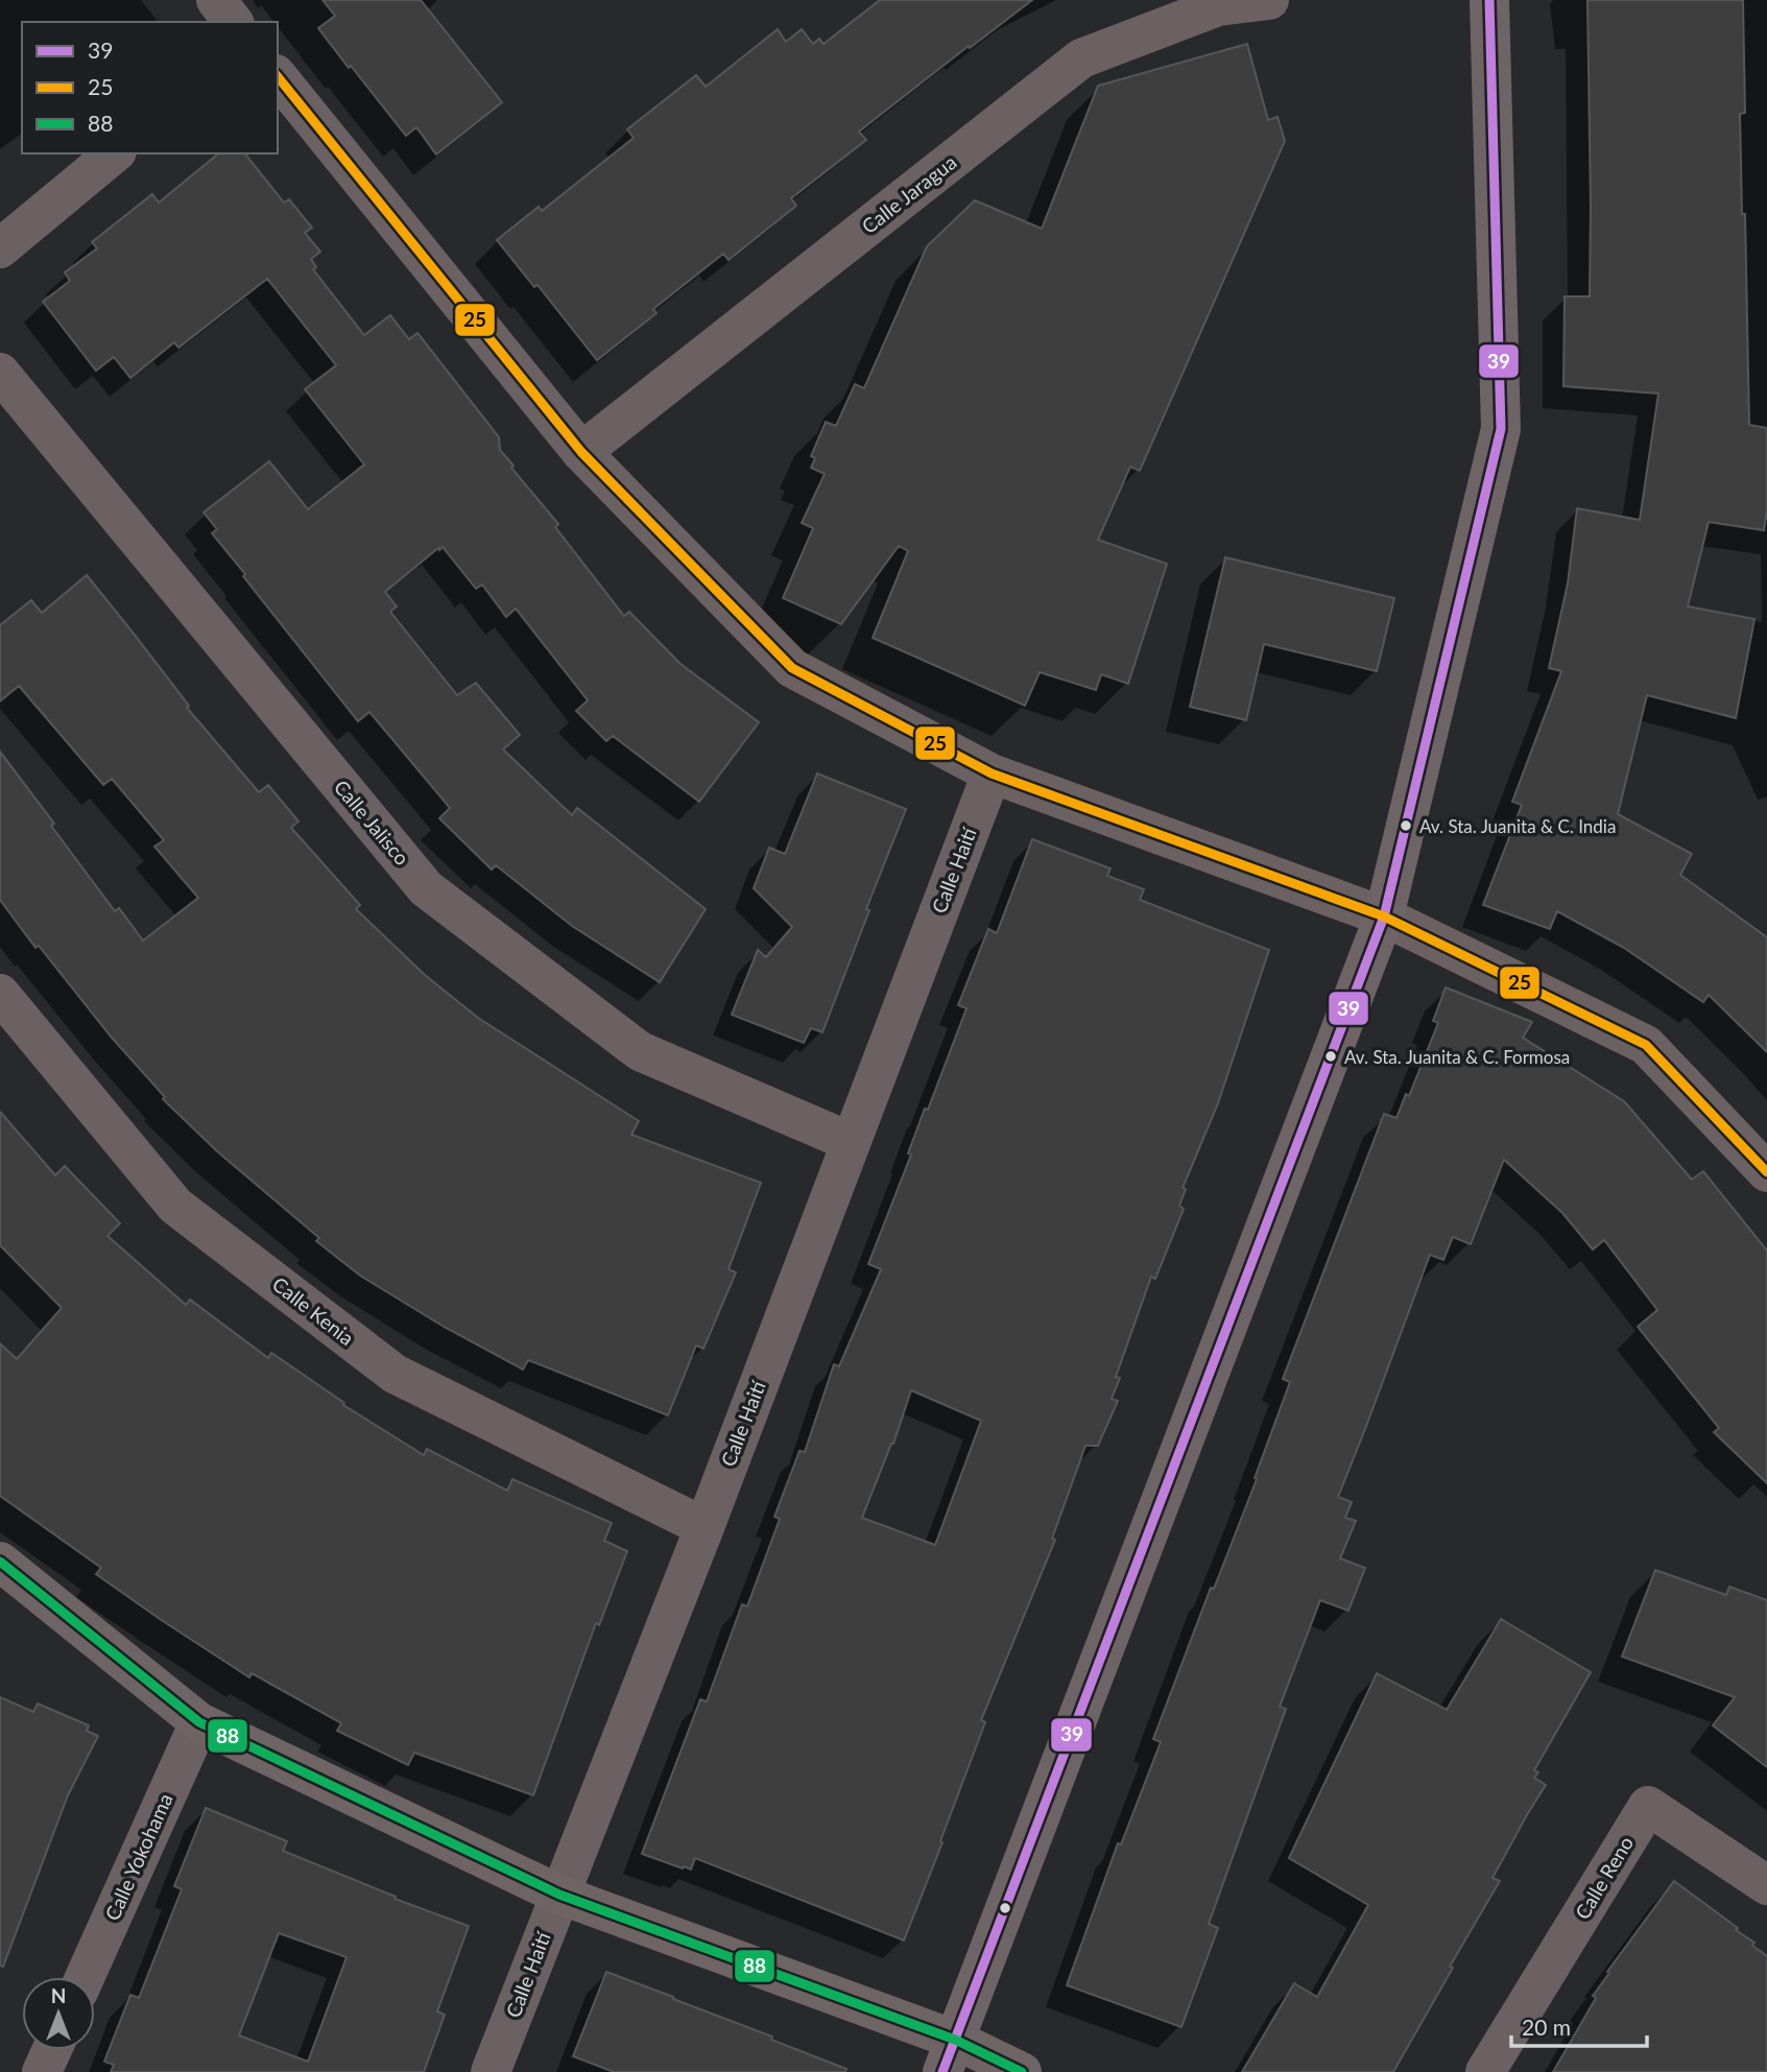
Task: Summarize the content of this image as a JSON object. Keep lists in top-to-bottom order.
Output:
{
  "streets": {
    "street": [
      "Calle Jaragua",
      "Calle Jalisco",
      "Calle Haití",
      "Calle Kenia",
      "Calle Yokohama",
      "Calle Reno"
    ]
  },
  "crossings": [
    ["Calle Jalisco", "Calle Haití"],
    ["Calle Haití", "Calle Kenia"]
  ],
  "places": ["Av. Sta. Juanita & C. India", "Av. Sta. Juanita & C. Formosa"],
  "lines": ["transit line 39", "transit line 25", "transit line 88"],
  "legend": ["39", "25", "88"],
  "scale_bar": "20 m",
  "north": "top"
}
